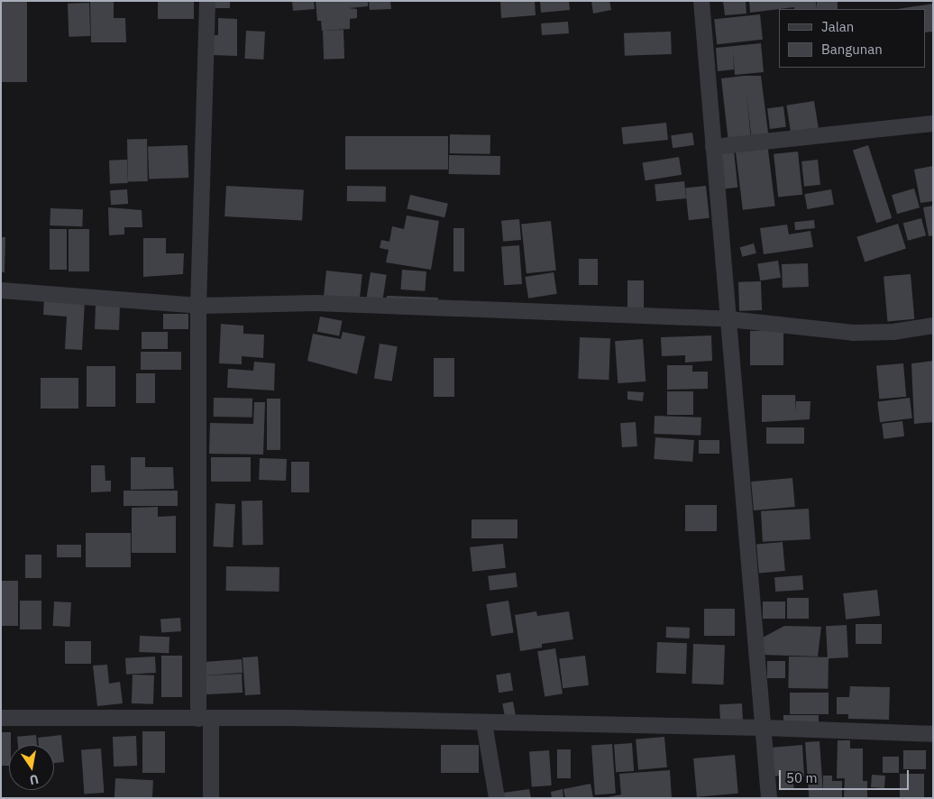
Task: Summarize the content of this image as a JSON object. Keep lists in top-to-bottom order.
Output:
{
  "legend": ["Jalan", "Bangunan"],
  "scale_bar": "50 m",
  "north": "bottom"
}
